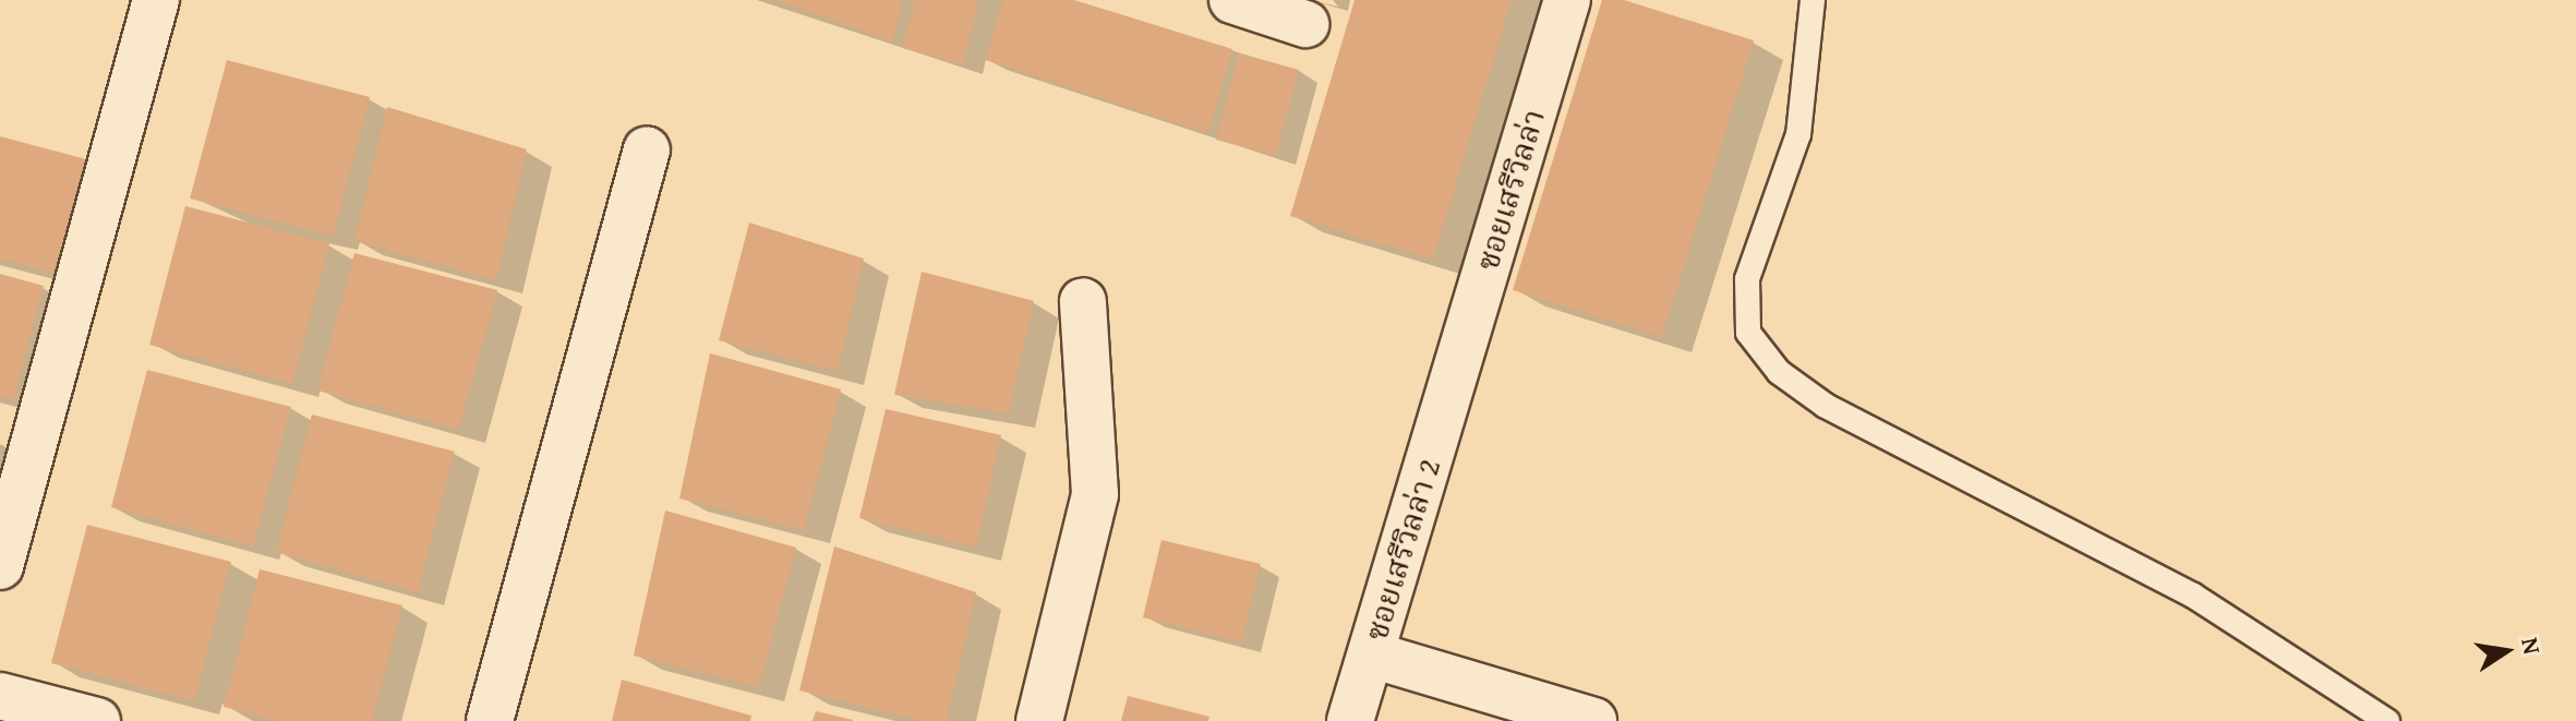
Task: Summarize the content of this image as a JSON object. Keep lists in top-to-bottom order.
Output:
{
  "streets": {
    "street": ["ซอยเสรีวิลล่า", "ซอยเสรีวิลล่า 2"]
  },
  "crossings": [
    ["ซอยเสรีวิลล่า", "ซอยเสรีวิลล่า 2"]
  ],
  "north": "right"
}
